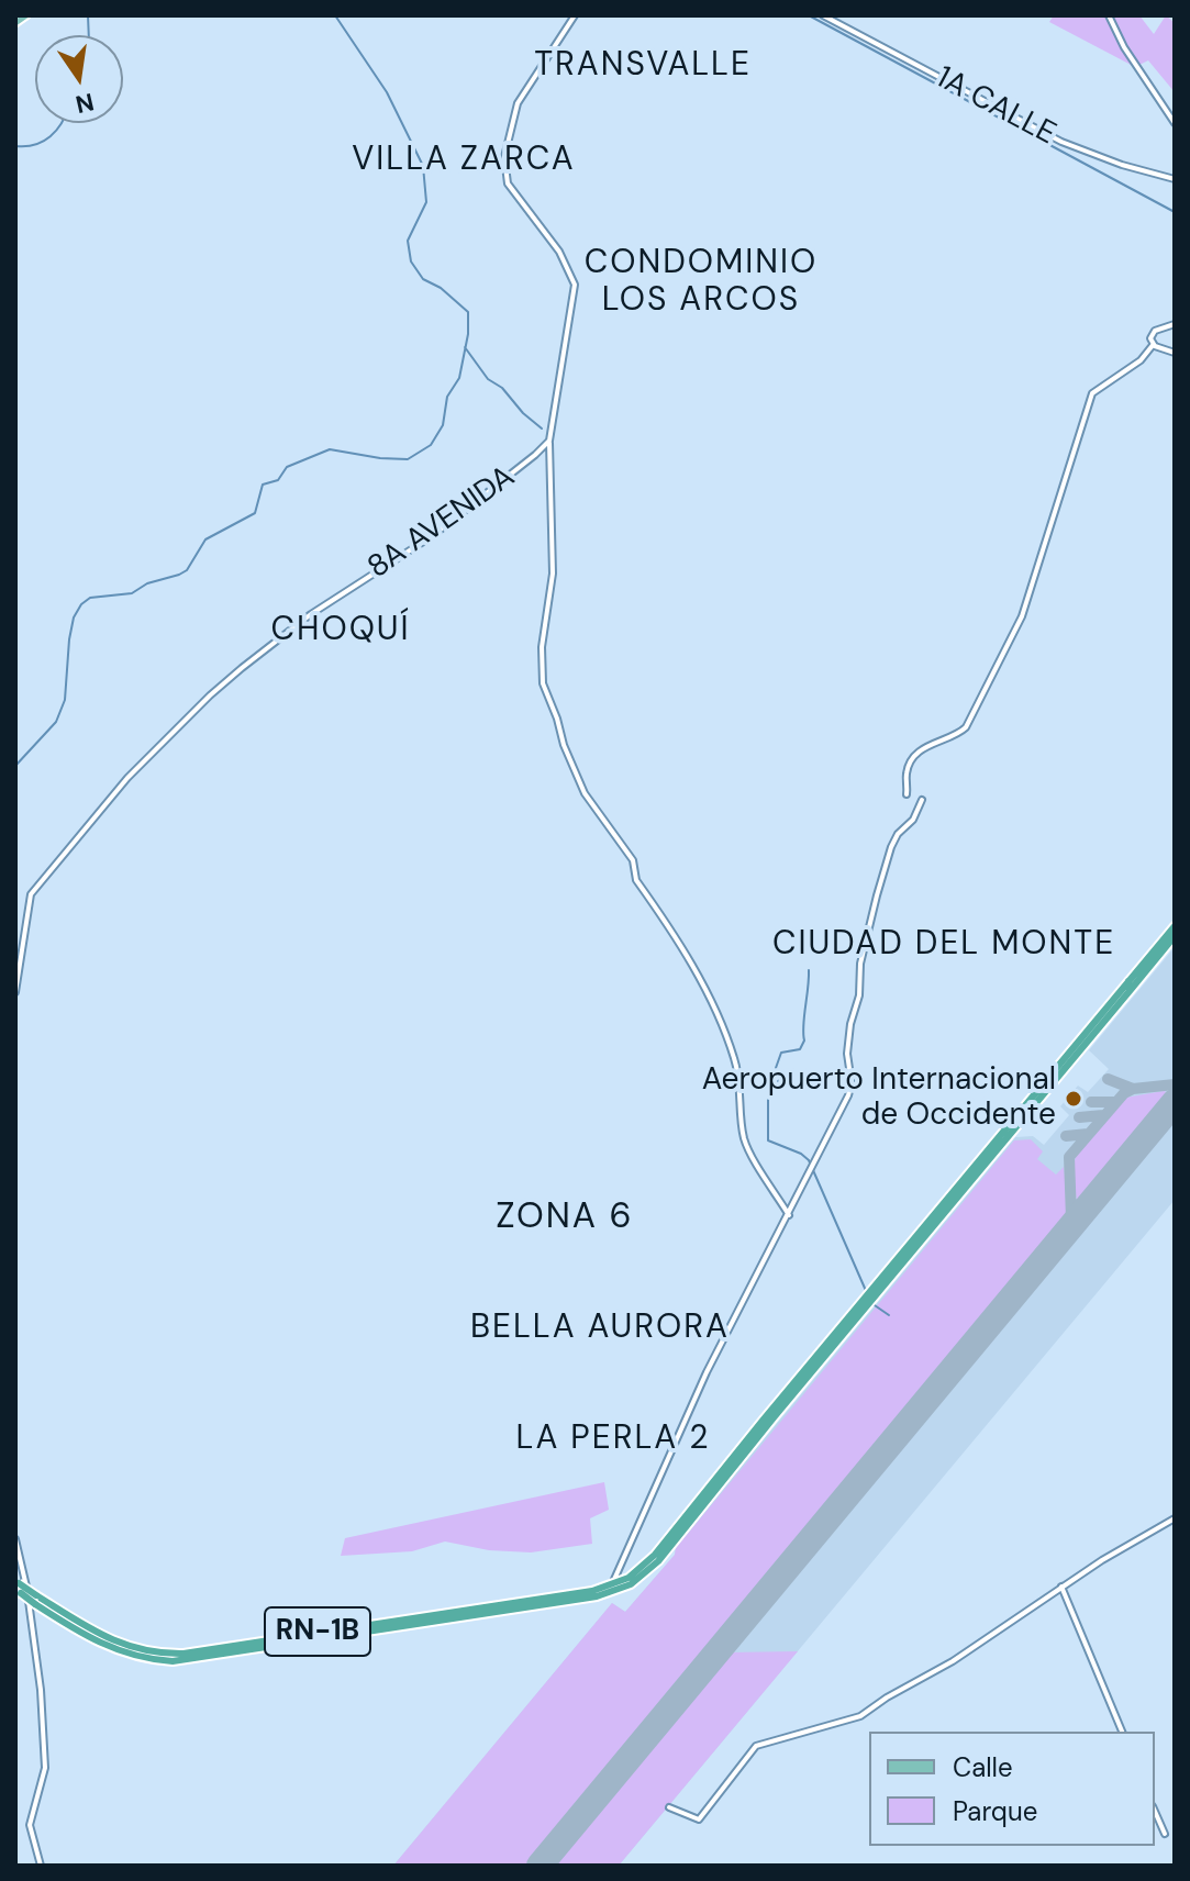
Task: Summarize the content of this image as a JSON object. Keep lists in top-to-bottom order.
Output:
{
  "streets": {
    "highway": ["RN-1B"],
    "street": ["1A CALLE", "8A AVENIDA"]
  },
  "districts": [
    "TRANSVALLE",
    "VILLA ZARCA",
    "CONDOMINIO LOS ARCOS",
    "CHOQUÍ",
    "CIUDAD DEL MONTE",
    "ZONA 6",
    "BELLA AURORA",
    "LA PERLA 2"
  ],
  "places": ["Aeropuerto Internacional de Occidente"],
  "legend": ["Calle", "Parque"],
  "north": "bottom"
}
